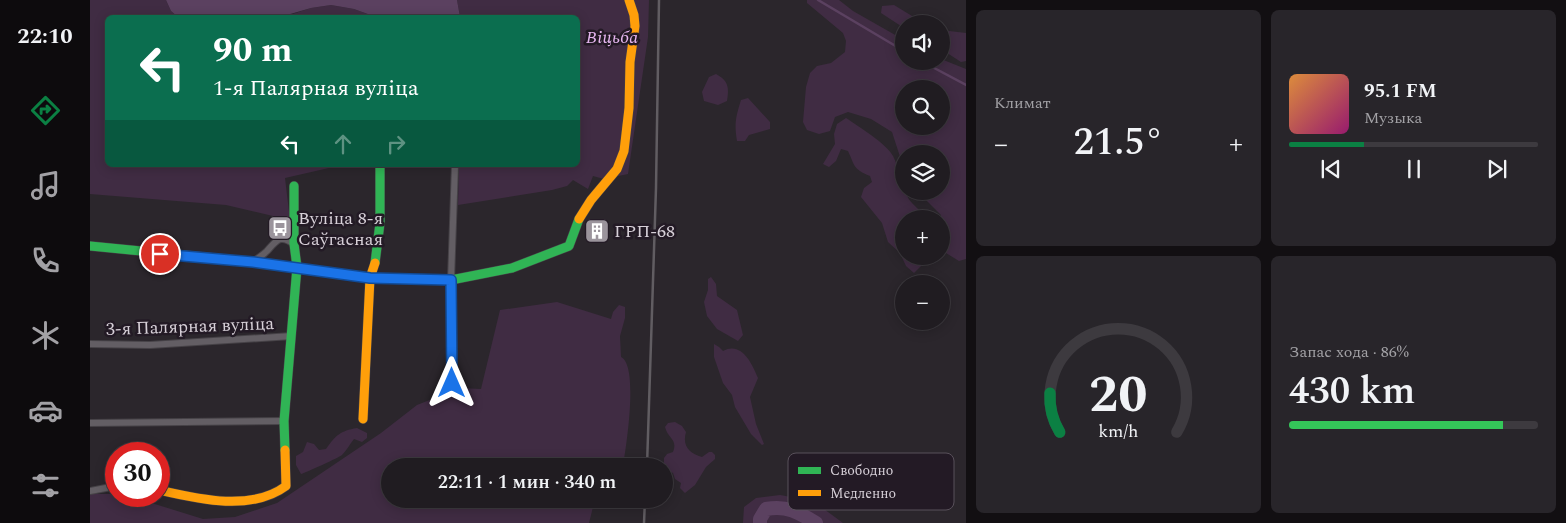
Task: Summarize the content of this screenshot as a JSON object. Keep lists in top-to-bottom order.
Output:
{
  "streets": {
    "street": ["3-я Палярная вуліца"]
  },
  "parks": ["Віцьба"],
  "places": {
    "bus stop": ["Вуліца 8-я Саўгасная"],
    "building": ["ГРП-68"]
  },
  "legend": ["Свободно", "Медленно"],
  "page": {
    "tabs": "22:10",
    "tile": [
      "Климат",
      ["Запас хода · 86%", "430 km"]
    ],
    "map_buttons": ["+", "−"],
    "turn": ["90 m", "1-я Палярная вуліца"],
    "song": ["95.1 FM", "Музыка"],
    "heat": ["−", "21.5°", "+"],
    "limit": "30",
    "trip": "22:11 · 1 мин · 340 m",
    "gauge": ["20", "km/h"]
  }
}
